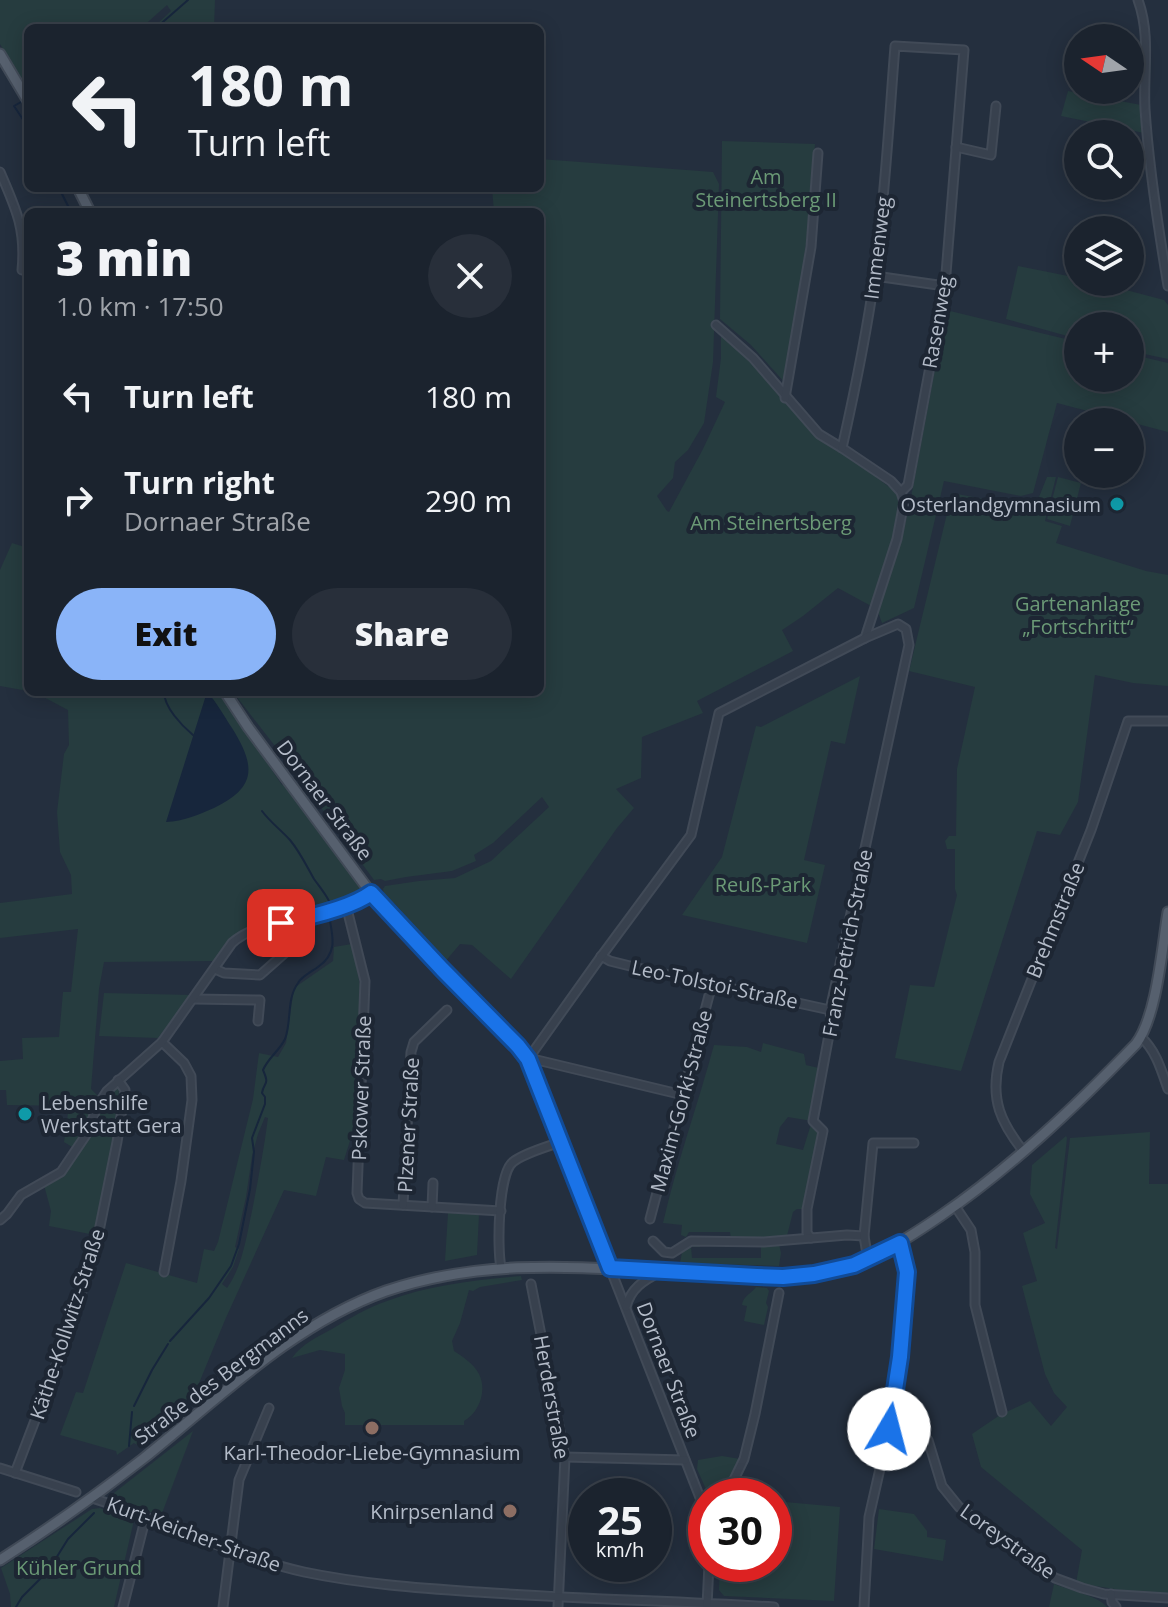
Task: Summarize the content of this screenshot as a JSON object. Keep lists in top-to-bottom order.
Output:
{
  "streets": {
    "main road": ["Dornaer Straße", "Straße des Bergmanns"],
    "street": [
      "Immenweg",
      "Rasenweg",
      "Brehmstraße",
      "Franz-Petrich-Straße",
      "Leo-Tolstoi-Straße",
      "Pskower Straße",
      "Maxim-Gorki-Straße",
      "Plzener Straße",
      "Käthe-Kollwitz-Straße",
      "Herderstraße",
      "Kurt-Keicher-Straße",
      "Loreystraße"
    ]
  },
  "crossings": [
    ["Immenweg", "Rasenweg"],
    ["Dornaer Straße", "Straße des Bergmanns"],
    ["Brehmstraße", "Straße des Bergmanns"],
    ["Franz-Petrich-Straße", "Leo-Tolstoi-Straße"],
    ["Leo-Tolstoi-Straße", "Maxim-Gorki-Straße"],
    ["Pskower Straße", "Plzener Straße"],
    ["Straße des Bergmanns", "Kurt-Keicher-Straße"],
    ["Herderstraße", "Kurt-Keicher-Straße"]
  ],
  "parks": [
    "Am Steinertsberg II",
    "Am Steinertsberg",
    "Gartenanlage „Fortschritt“",
    "Reuß-Park",
    "Kühler Grund"
  ],
  "places": [
    "Osterlandgymnasium",
    "Lebenshilfe Werkstatt Gera",
    "Karl-Theodor-Liebe-Gymnasium",
    "Knirpsenland"
  ],
  "north": "left",
  "page": {
    "map_buttons": ["+", "−"],
    "turn": ["180 m", "Turn left"],
    "heading": ["3 min", "1.0 km · 17:50"],
    "list": [
      {
        "name": "Turn left",
        "value": "180 m"
      },
      {
        "name": "Turn right",
        "note": "Dornaer Straße",
        "value": "290 m"
      }
    ],
    "buttons": ["Exit", "Share"],
    "speed": "25 km/h",
    "limit": "30"
  }
}
